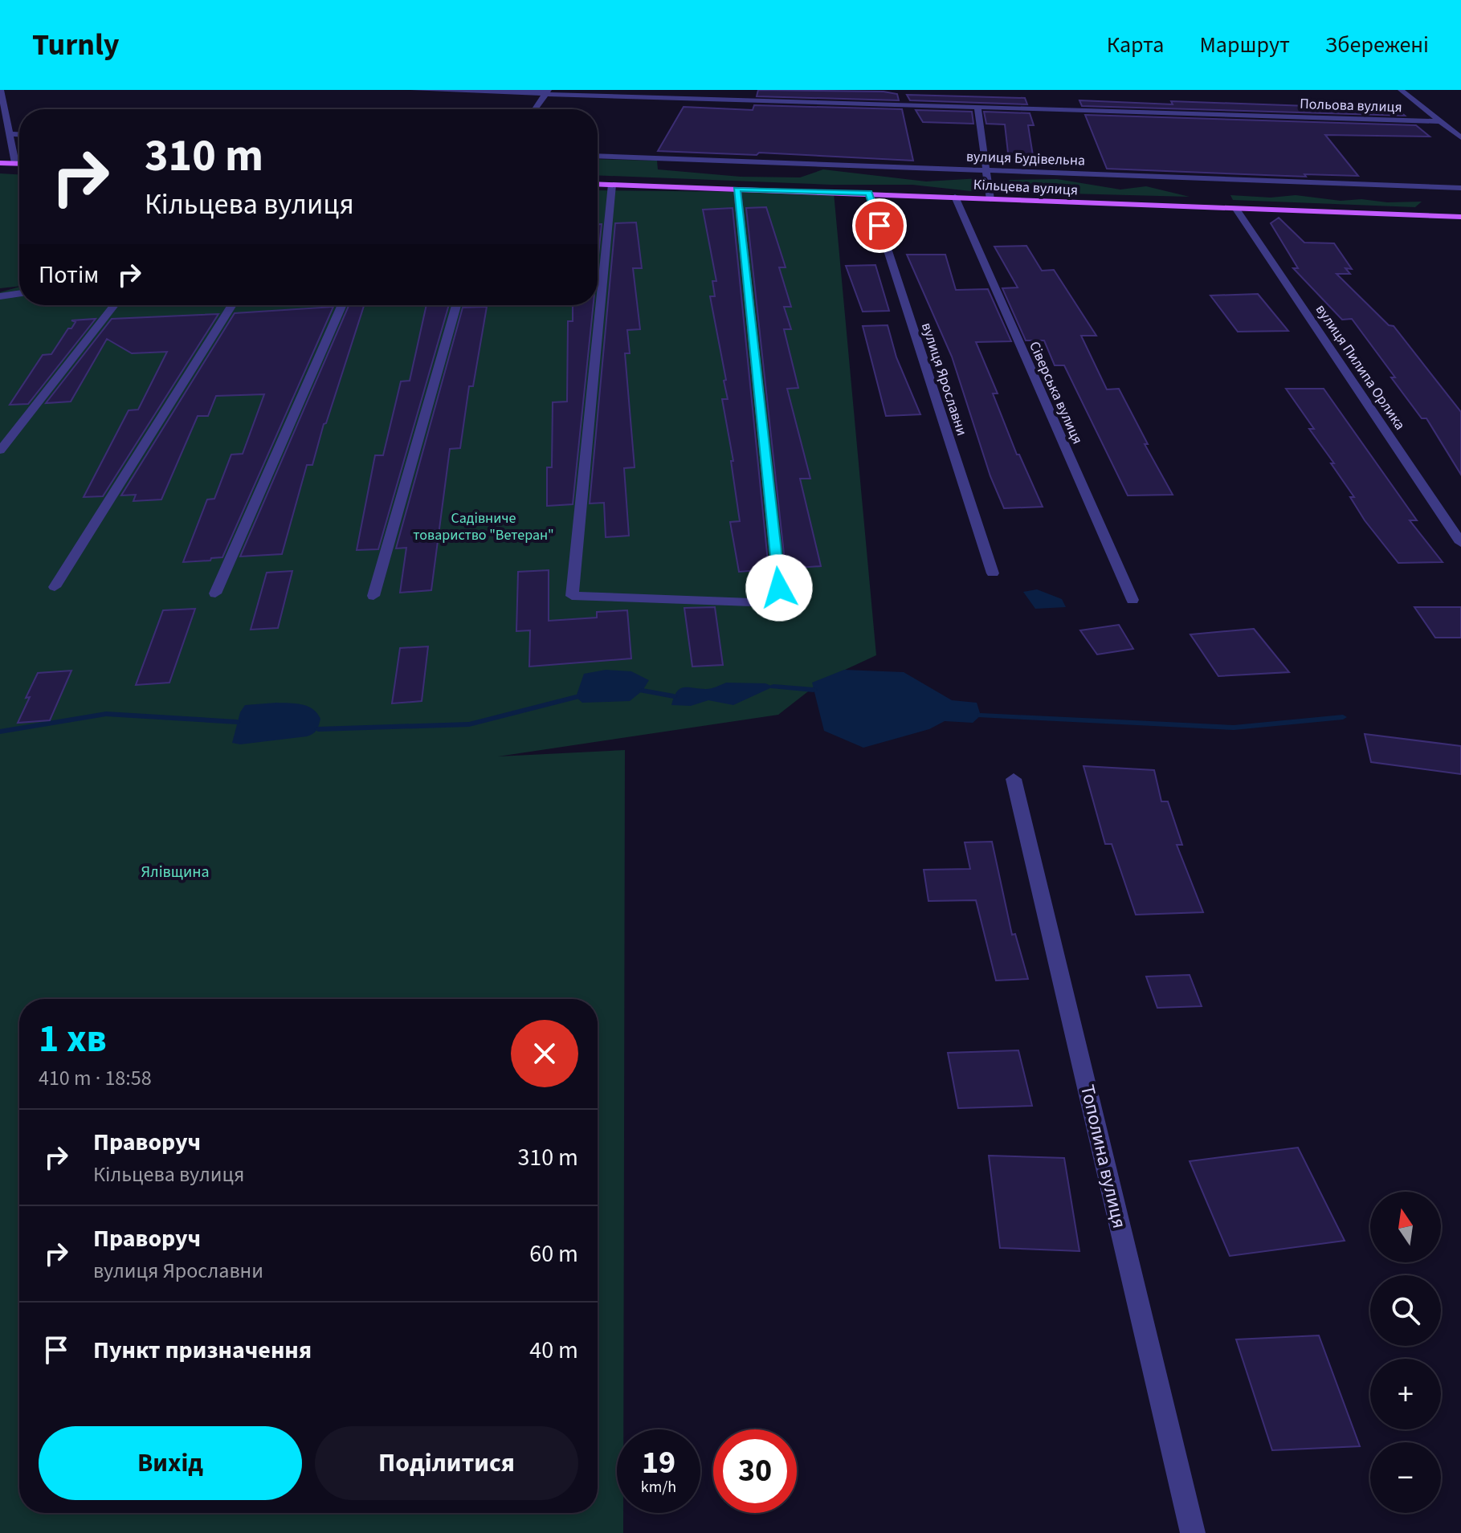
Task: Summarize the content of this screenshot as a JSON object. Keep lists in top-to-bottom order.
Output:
{
  "streets": {
    "main road": ["Кільцева вулиця"],
    "street": [
      "Польова вулиця",
      "вулиця Будівельна",
      "вулиця Пилипа Орлика",
      "вулиця Ярославни",
      "Сіверська вулиця",
      "Тополина вулиця"
    ]
  },
  "crossings": [
    ["Кільцева вулиця", "вулиця Пилипа Орлика"],
    ["Кільцева вулиця", "вулиця Ярославни"],
    ["Кільцева вулиця", "Сіверська вулиця"]
  ],
  "parks": ["Садівниче товариство \"Ветеран\"", "Ялівщина"],
  "north": "top",
  "page": {
    "header": "Turnly",
    "nav": ["Карта", "Маршрут", "Збережені"],
    "turn": ["310 m", "Кільцева вулиця"],
    "then": "Потім",
    "heading": ["1 хв", "410 m · 18:58"],
    "list": [
      {
        "name": "Праворуч",
        "note": "Кільцева вулиця",
        "value": "310 m"
      },
      {
        "name": "Праворуч",
        "note": "вулиця Ярославни",
        "value": "60 m"
      },
      {
        "name": "Пункт призначення",
        "value": "40 m"
      }
    ],
    "map_buttons": ["+", "−"],
    "buttons": ["Вихід", "Поділитися"],
    "speed": "19 km/h",
    "limit": "30"
  }
}
